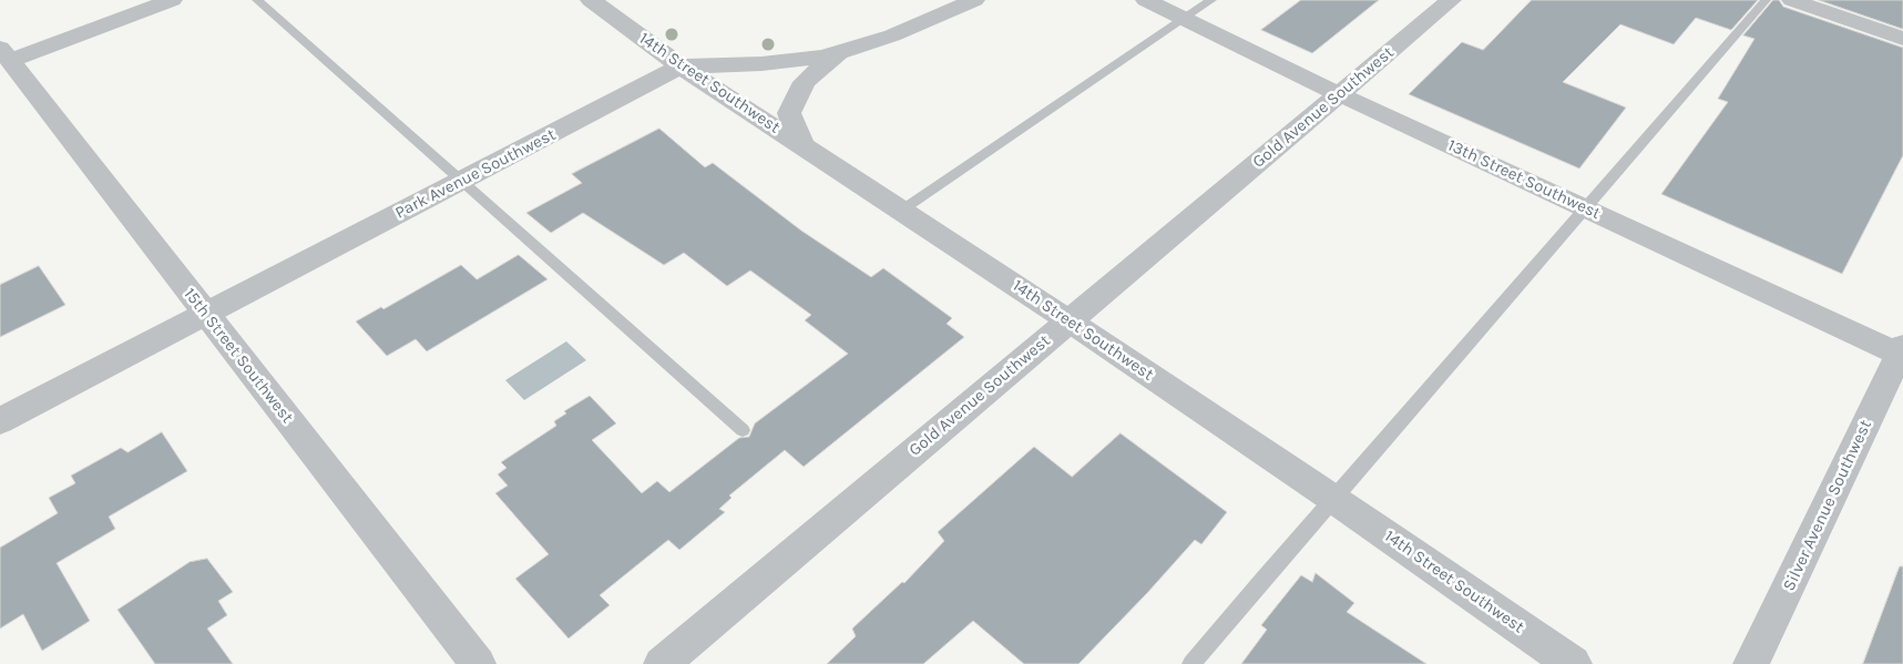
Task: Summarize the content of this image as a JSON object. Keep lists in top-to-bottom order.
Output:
{
  "streets": {
    "street": [
      "14th Street Southwest",
      "Gold Avenue Southwest",
      "Park Avenue Southwest",
      "13th Street Southwest",
      "15th Street Southwest",
      "Silver Avenue Southwest"
    ]
  },
  "crossings": [
    ["14th Street Southwest", "Gold Avenue Southwest"],
    ["14th Street Southwest", "Park Avenue Southwest"],
    ["Gold Avenue Southwest", "13th Street Southwest"],
    ["Park Avenue Southwest", "15th Street Southwest"],
    ["13th Street Southwest", "Silver Avenue Southwest"]
  ]
}
